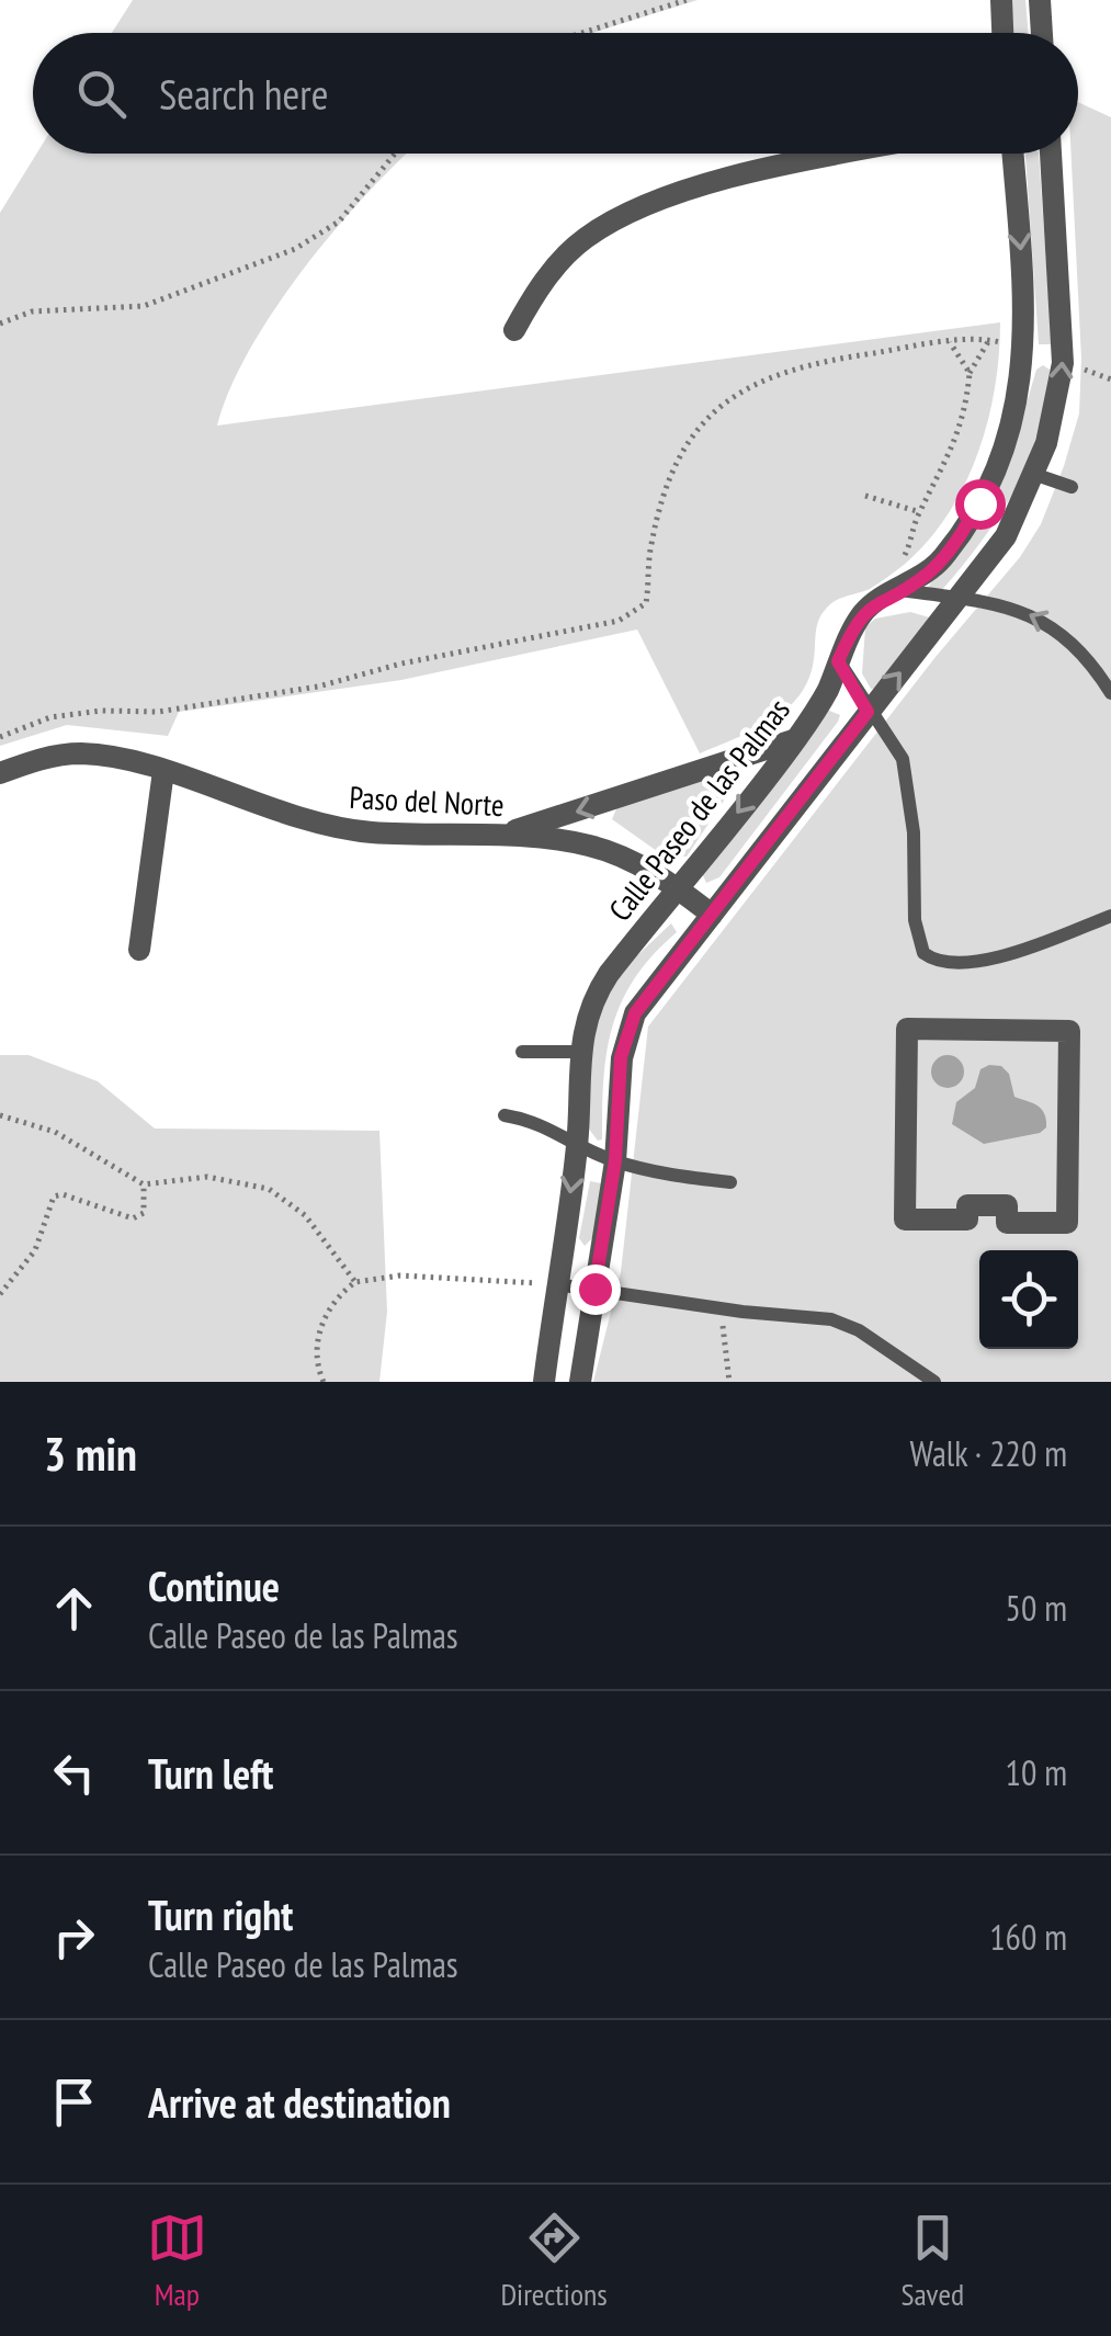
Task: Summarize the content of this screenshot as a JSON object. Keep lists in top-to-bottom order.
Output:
{
  "streets": {
    "street": ["Paso del Norte", "Calle Paseo de las Palmas"]
  },
  "crossings": [
    ["Paso del Norte", "Calle Paseo de las Palmas"]
  ],
  "page": {
    "search": "Search here",
    "heading": ["3 min", "Walk · 220 m"],
    "list": [
      ["Continue", "Calle Paseo de las Palmas", "50 m"],
      ["Turn left", "10 m"],
      ["Turn right", "Calle Paseo de las Palmas", "160 m"],
      "Arrive at destination"
    ],
    "nav": ["Map", "Directions", "Saved"]
  }
}
